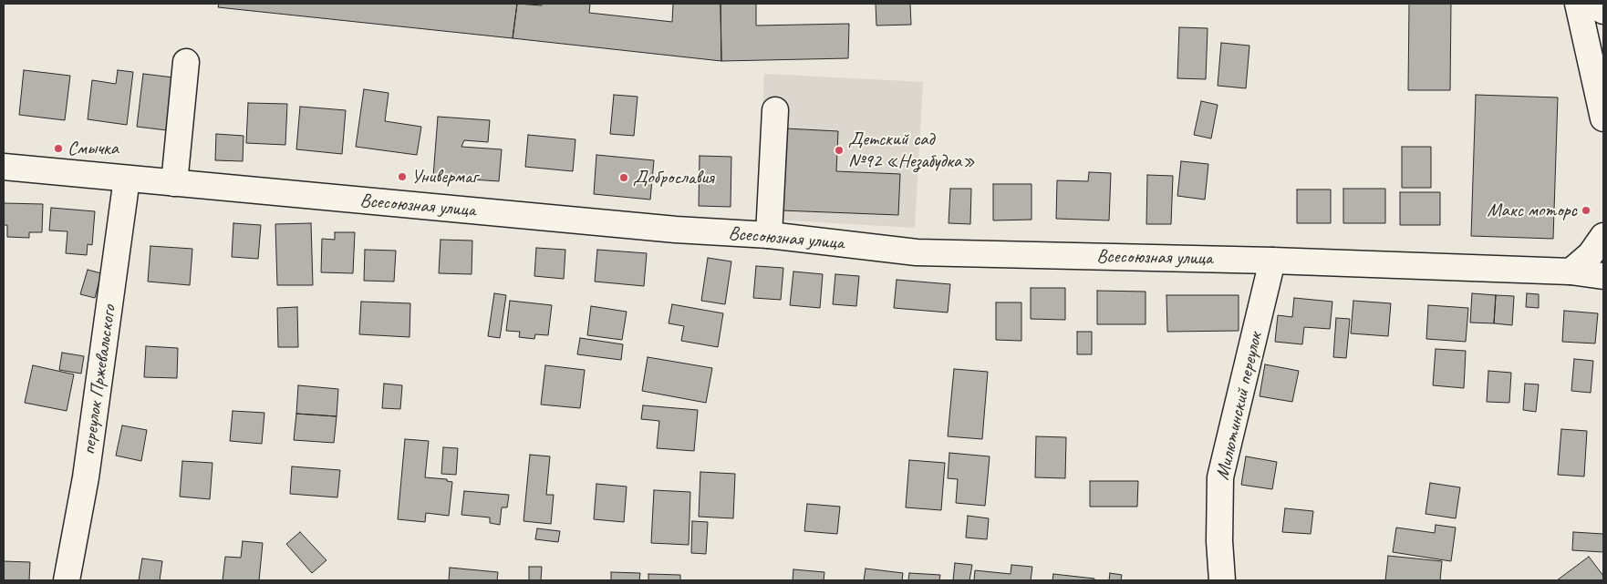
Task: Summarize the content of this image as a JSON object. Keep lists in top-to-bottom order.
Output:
{
  "streets": {
    "main road": ["Всесоюзная улица", "переулок Пржевальского", "Милютинский переулок"]
  },
  "crossings": [
    ["Всесоюзная улица", "переулок Пржевальского"],
    ["Всесоюзная улица", "Милютинский переулок"]
  ],
  "places": [
    "Смычка",
    "Детский сад №92 «Незабудка»",
    "Универмаг",
    "Доброславия",
    "Макс моторс"
  ]
}
